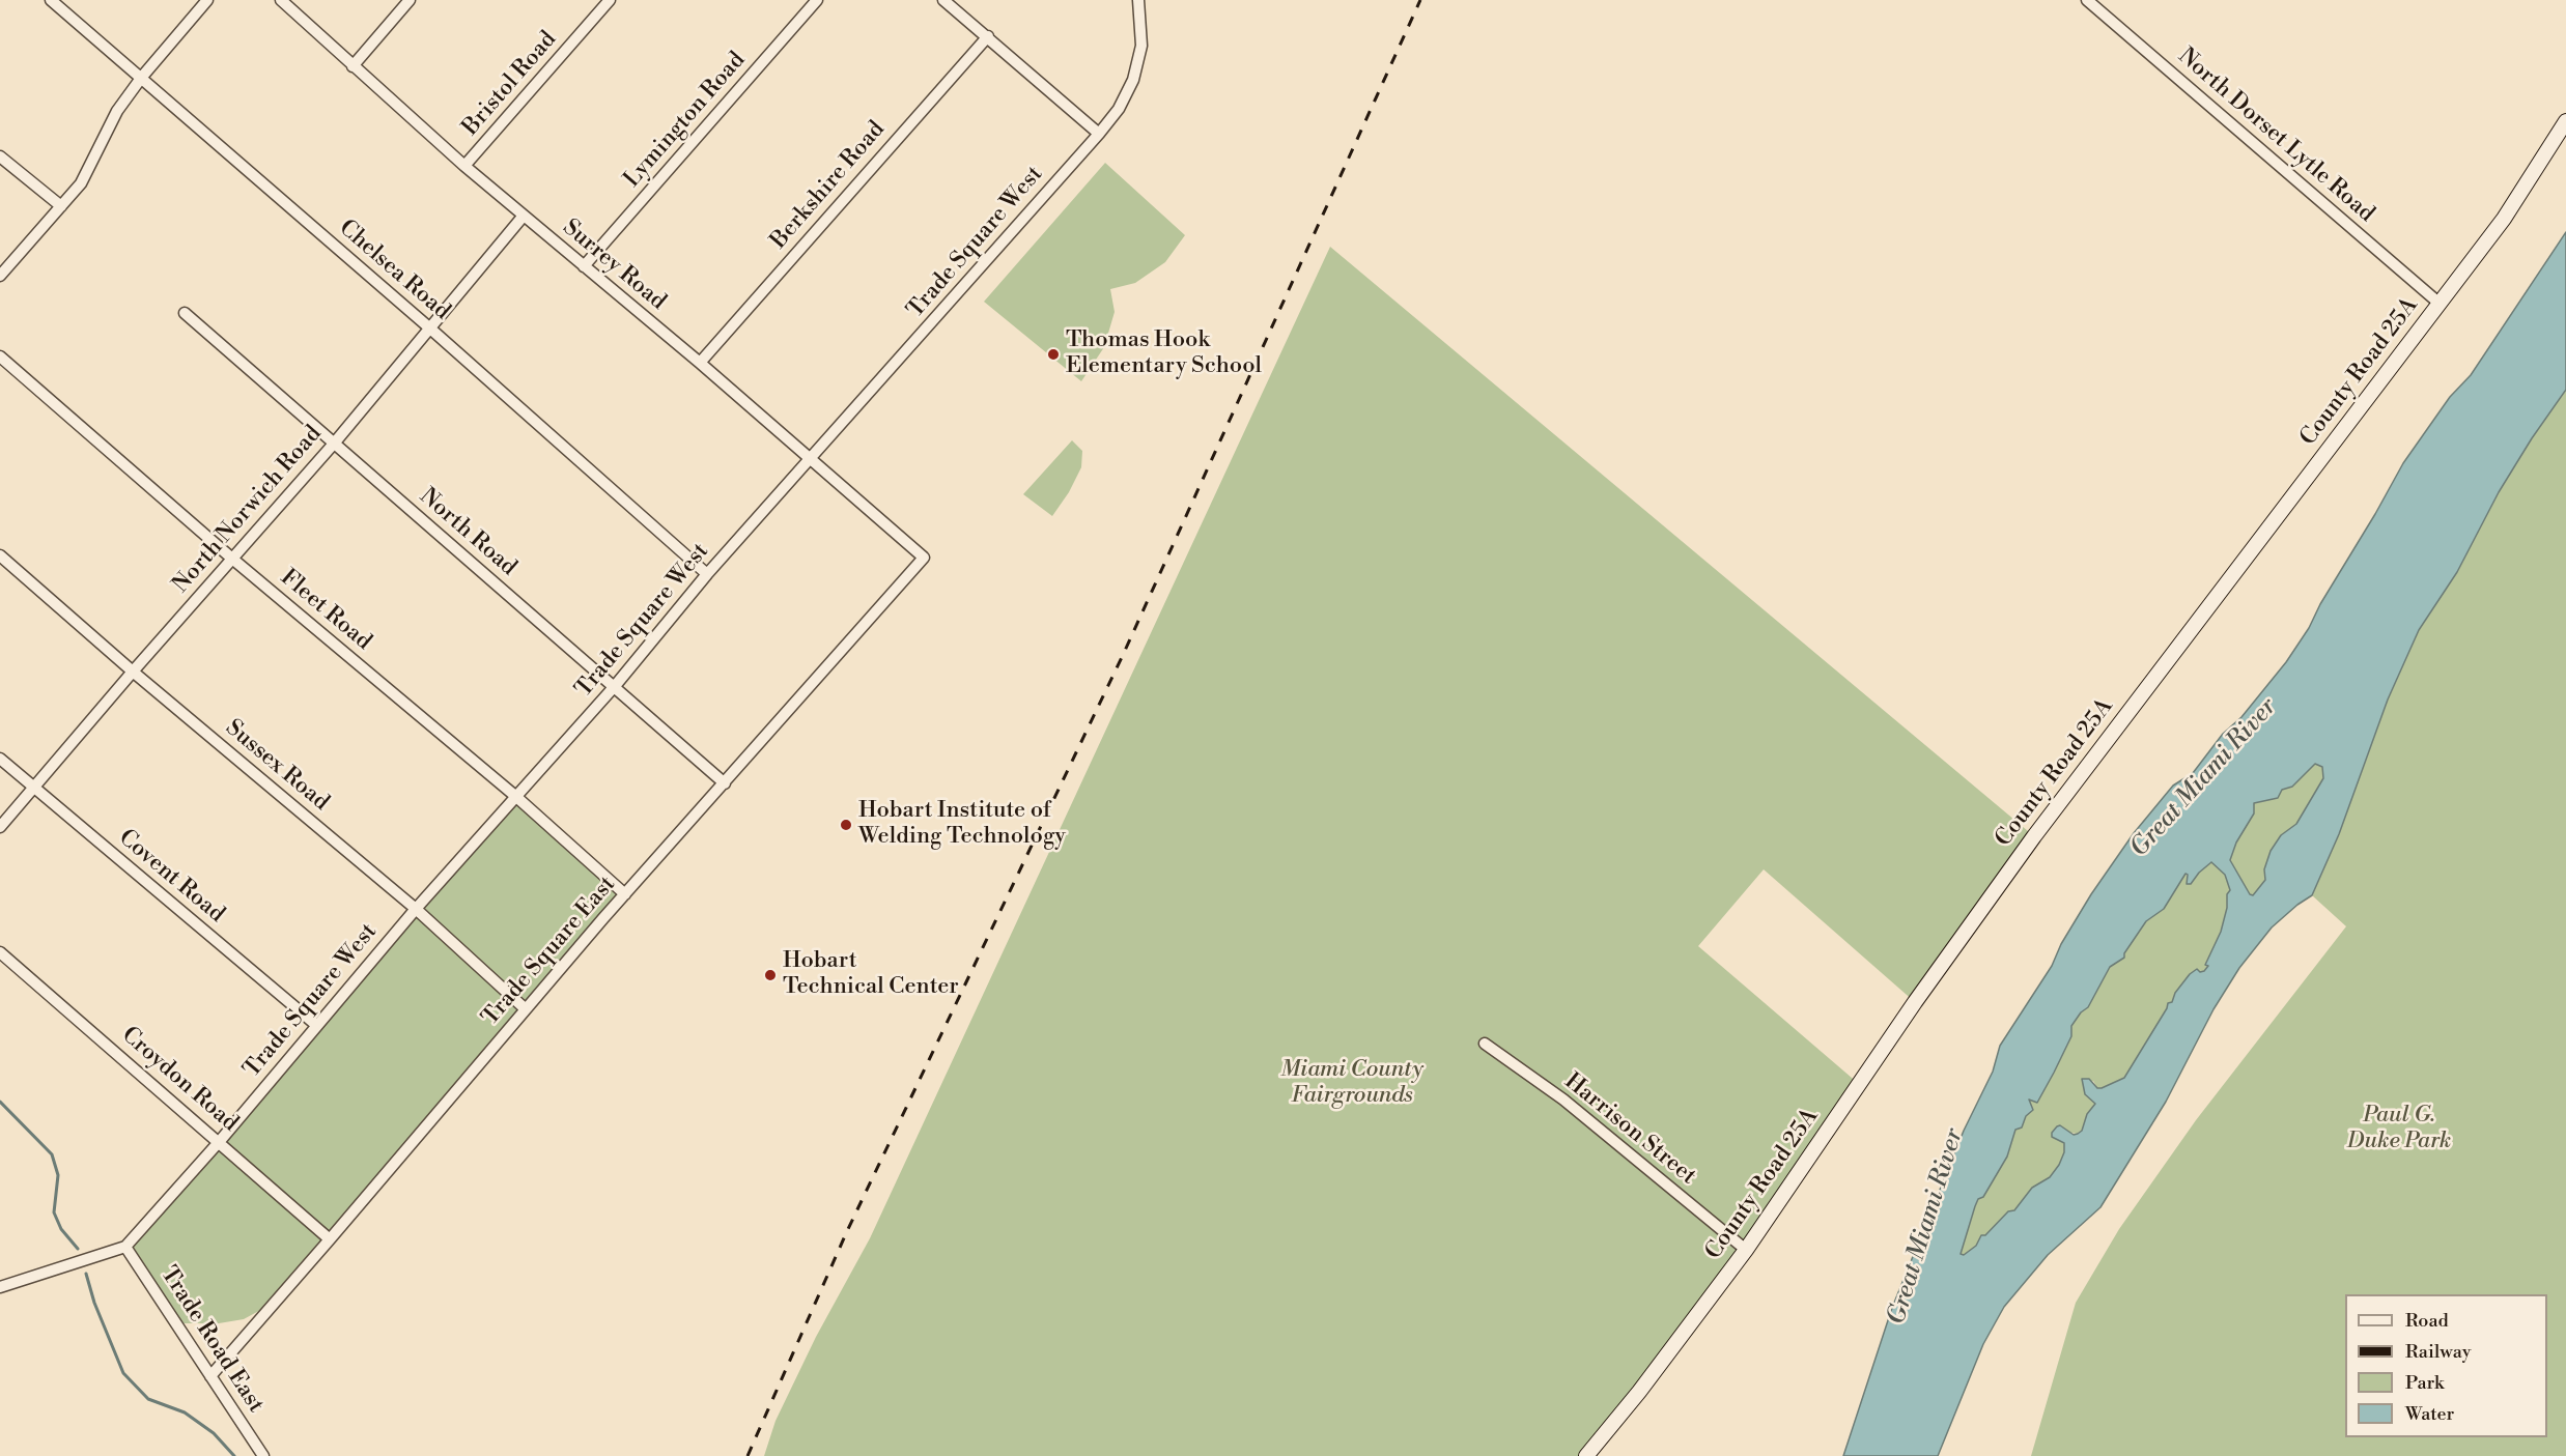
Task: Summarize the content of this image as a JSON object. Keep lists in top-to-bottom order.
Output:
{
  "streets": {
    "main road": ["County Road 25A"],
    "street": [
      "Bristol Road",
      "Lymington Road",
      "North Dorset Lytle Road",
      "Berkshire Road",
      "Trade Square West",
      "Surrey Road",
      "Chelsea Road",
      "North Norwich Road",
      "North Road",
      "Fleet Road",
      "Sussex Road",
      "Covent Road",
      "Trade Square East",
      "Croydon Road",
      "Harrison Street",
      "Trade Road East"
    ]
  },
  "crossings": [
    ["Bristol Road", "Surrey Road"],
    ["Lymington Road", "Surrey Road"],
    ["North Dorset Lytle Road", "County Road 25A"],
    ["Berkshire Road", "Surrey Road"],
    ["Trade Square West", "Surrey Road"],
    ["Trade Square West", "Chelsea Road"],
    ["Trade Square West", "North Road"],
    ["Trade Square West", "Fleet Road"],
    ["Trade Square West", "Sussex Road"],
    ["Trade Square West", "Covent Road"],
    ["Trade Square West", "Croydon Road"],
    ["Trade Square West", "Trade Road East"],
    ["Surrey Road", "North Norwich Road"],
    ["Surrey Road", "Trade Square East"],
    ["Chelsea Road", "North Norwich Road"],
    ["County Road 25A", "Harrison Street"],
    ["North Norwich Road", "North Road"],
    ["North Norwich Road", "Fleet Road"],
    ["North Norwich Road", "Sussex Road"],
    ["North Norwich Road", "Covent Road"],
    ["North Road", "Trade Square East"],
    ["Fleet Road", "Trade Square East"],
    ["Sussex Road", "Trade Square East"],
    ["Trade Square East", "Croydon Road"],
    ["Trade Square East", "Trade Road East"]
  ],
  "water": ["Great Miami River"],
  "parks": ["Miami County Fairgrounds", "Paul G. Duke Park"],
  "places": ["Thomas Hook Elementary School", "Hobart Institute of Welding Technology", "Hobart Technical Center"],
  "legend": [
    "Road",
    "Railway",
    "Park",
    "Water"
  ]
}
